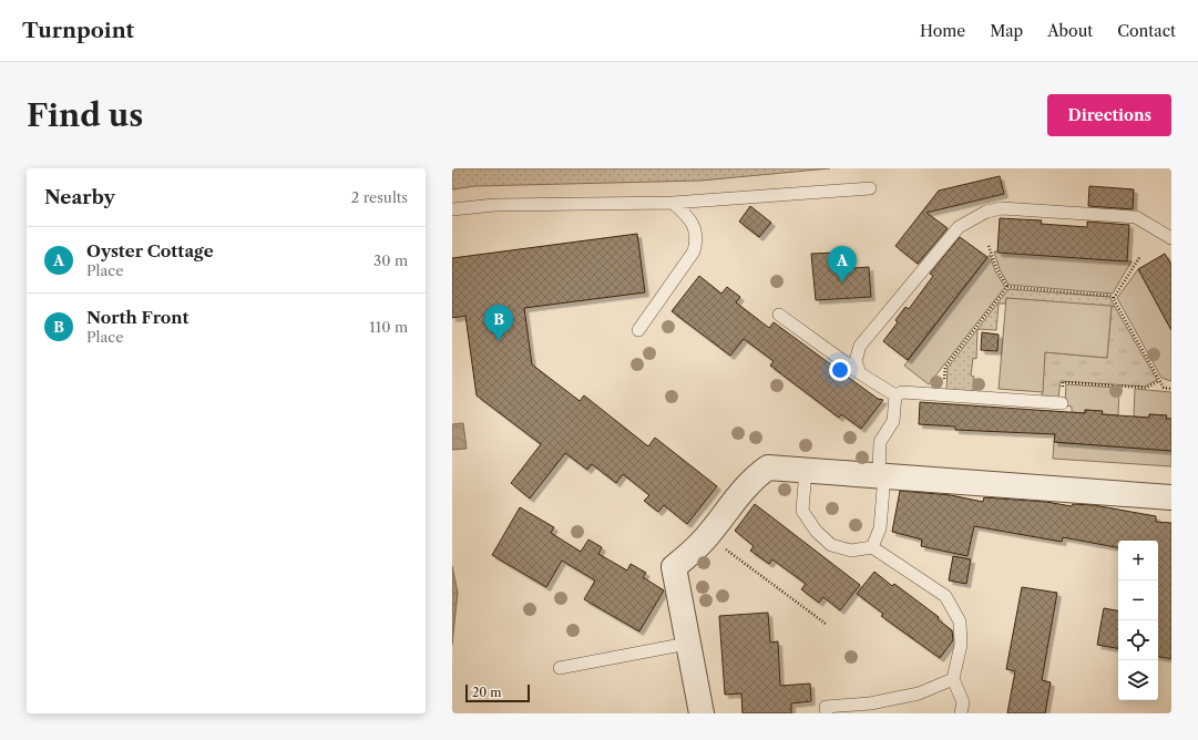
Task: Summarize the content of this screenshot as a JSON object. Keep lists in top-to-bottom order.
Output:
{
  "scale_bar": "20 m",
  "page": {
    "header": "Turnpoint",
    "nav": [
      "Home",
      "Map",
      "About",
      "Contact"
    ],
    "buttons": "Directions",
    "title": "Find us",
    "heading": ["Nearby", "2 results"],
    "list": [
      {
        "mark": "A",
        "name": "Oyster Cottage",
        "note": "Place",
        "value": "30 m"
      },
      {
        "mark": "B",
        "name": "North Front",
        "note": "Place",
        "value": "110 m"
      }
    ],
    "pins": ["A", "B"],
    "map_buttons": ["+", "−"],
    "scale": "20 m"
  }
}
